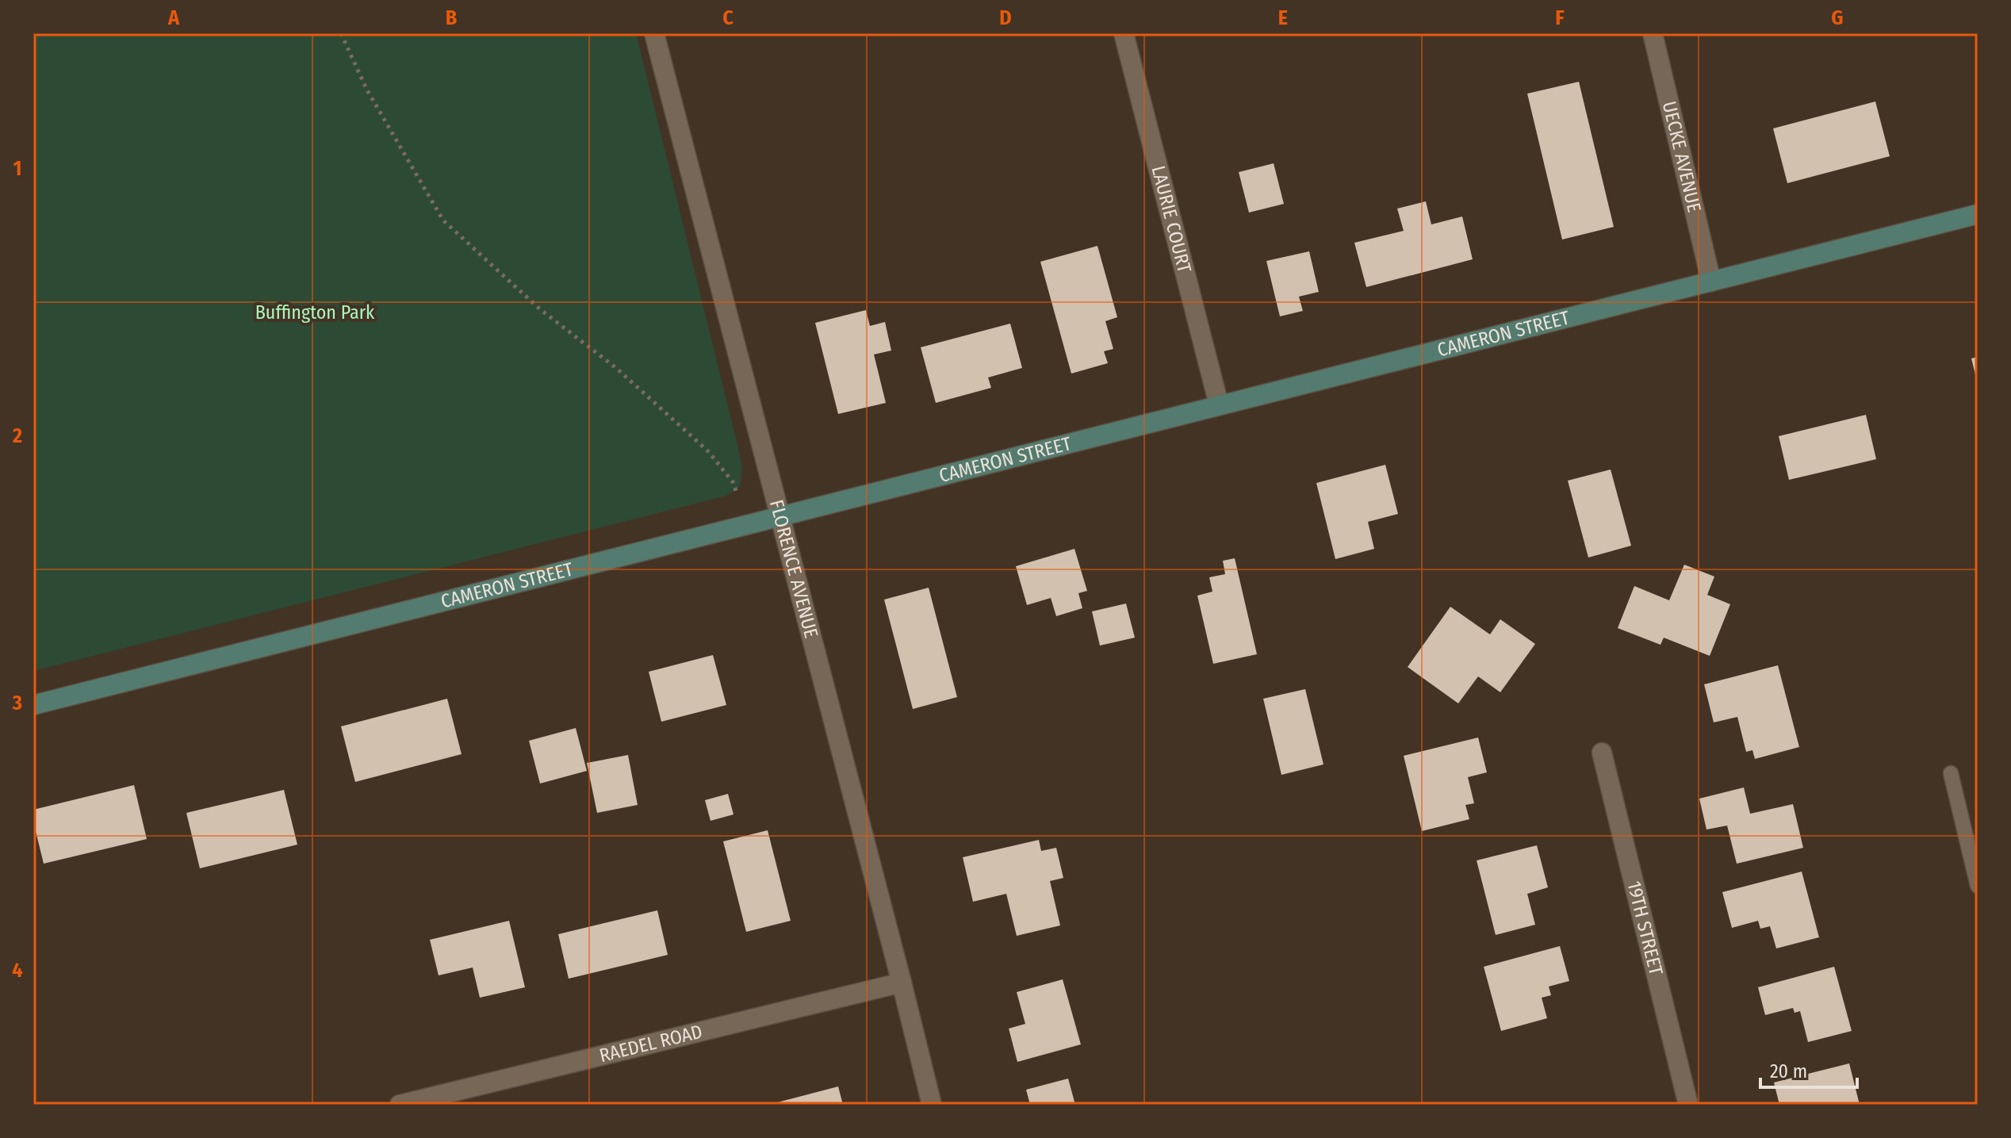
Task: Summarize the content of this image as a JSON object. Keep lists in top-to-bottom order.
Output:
{
  "streets": {
    "main road": ["CAMERON STREET"],
    "street": [
      "UECKE AVENUE",
      "LAURIE COURT",
      "FLORENCE AVENUE",
      "19TH STREET",
      "RAEDEL ROAD"
    ]
  },
  "crossings": [
    ["UECKE AVENUE", "CAMERON STREET"],
    ["LAURIE COURT", "CAMERON STREET"],
    ["CAMERON STREET", "FLORENCE AVENUE"],
    ["FLORENCE AVENUE", "RAEDEL ROAD"]
  ],
  "parks": ["Buffington Park"],
  "scale_bar": "20 m",
  "grid": {
    "columns": [
      "A",
      "B",
      "C",
      "D",
      "E",
      "F",
      "G"
    ],
    "rows": [
      "1",
      "2",
      "3",
      "4"
    ]
  }
}
